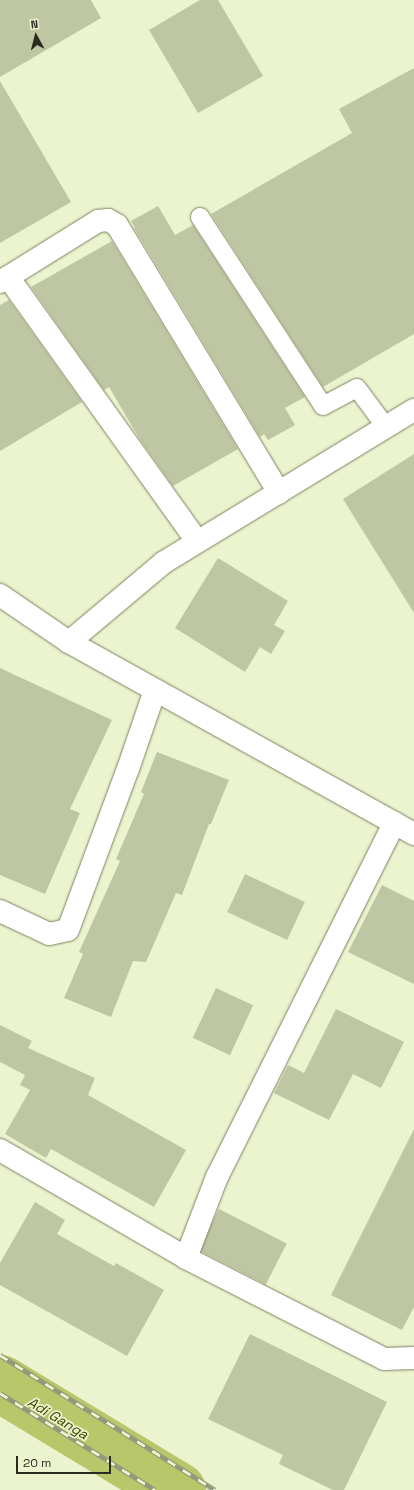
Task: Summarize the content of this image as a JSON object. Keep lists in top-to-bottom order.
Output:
{
  "water": ["Adi Ganga"],
  "scale_bar": "20 m",
  "north": "top"
}
